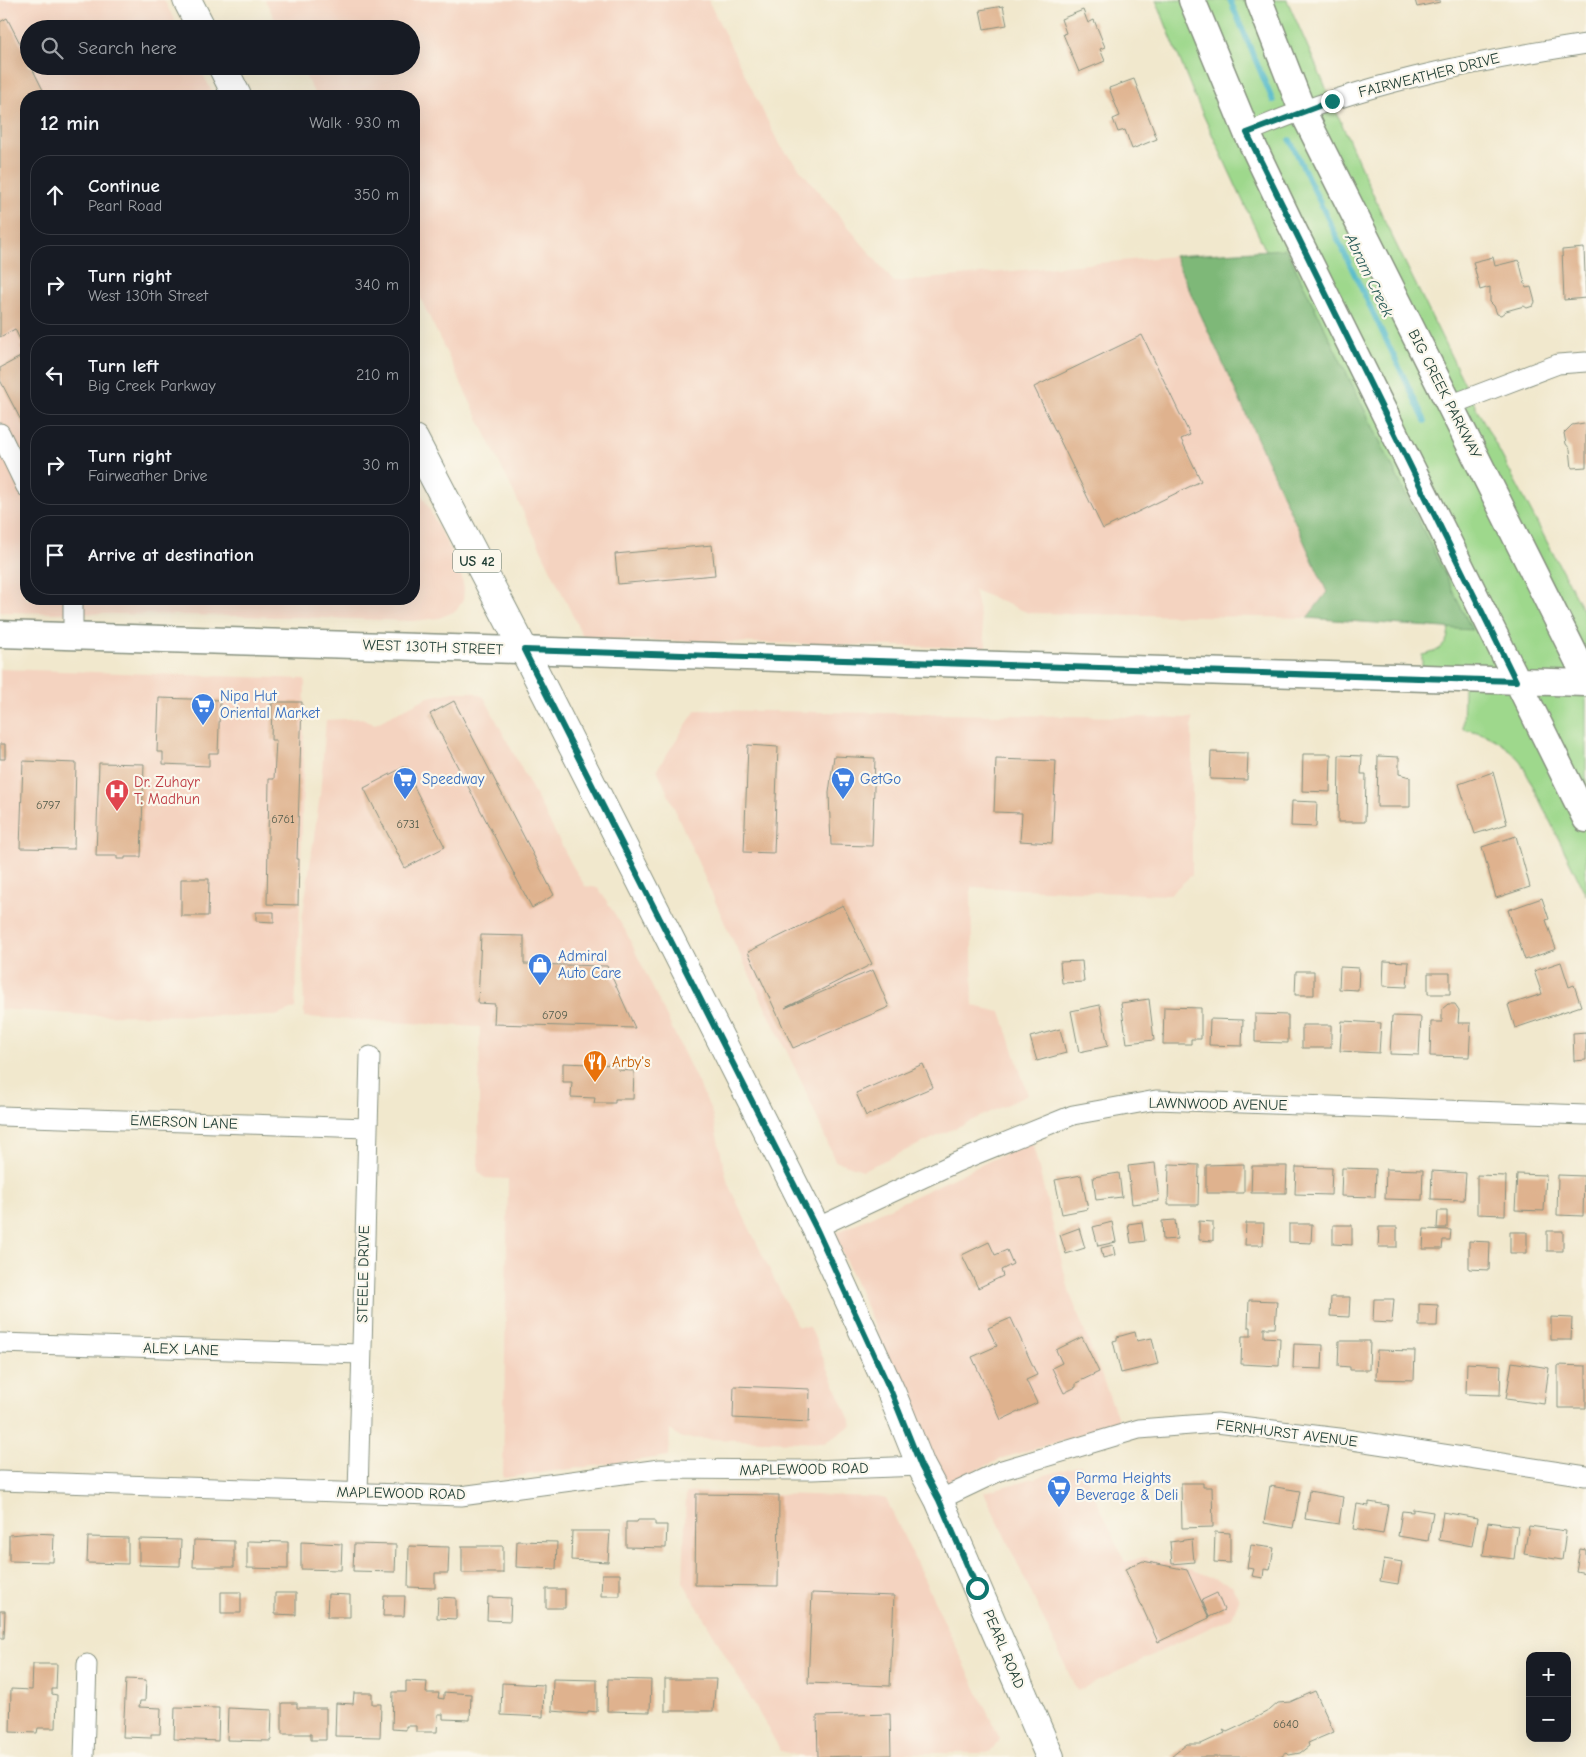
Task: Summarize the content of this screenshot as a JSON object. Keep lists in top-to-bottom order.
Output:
{
  "streets": {
    "main road": ["US 42", "PEARL ROAD"],
    "street": [
      "FAIRWEATHER DRIVE",
      "BIG CREEK PARKWAY",
      "WEST 130TH STREET",
      "LAWNWOOD AVENUE",
      "EMERSON LANE",
      "STEELE DRIVE",
      "ALEX LANE",
      "FERNHURST AVENUE",
      "MAPLEWOOD ROAD"
    ]
  },
  "crossings": [
    ["FAIRWEATHER DRIVE", "BIG CREEK PARKWAY"],
    ["WEST 130TH STREET", "PEARL ROAD"],
    ["LAWNWOOD AVENUE", "PEARL ROAD"],
    ["EMERSON LANE", "STEELE DRIVE"],
    ["STEELE DRIVE", "ALEX LANE"],
    ["STEELE DRIVE", "MAPLEWOOD ROAD"],
    ["FERNHURST AVENUE", "PEARL ROAD"],
    ["MAPLEWOOD ROAD", "PEARL ROAD"]
  ],
  "water": ["Abram Creek"],
  "places": {
    "supermarket": [
      "Nipa Hut Oriental Market",
      "Speedway",
      "GetGo",
      "Parma Heights Beverage & Deli"
    ],
    "hospital": ["Dr. Zuhayr T. Madhun"],
    "shop": ["Admiral Auto Care"],
    "restaurant": ["Arby's"]
  },
  "house_numbers": [
    "6797",
    "6761",
    "6731",
    "6709",
    "6640"
  ],
  "page": {
    "search": "Search here",
    "heading": ["12 min", "Walk · 930 m"],
    "list": [
      ["Continue", "Pearl Road", "350 m"],
      ["Turn right", "West 130th Street", "340 m"],
      ["Turn left", "Big Creek Parkway", "210 m"],
      ["Turn right", "Fairweather Drive", "30 m"],
      "Arrive at destination"
    ],
    "map_buttons": ["+", "−"]
  }
}
